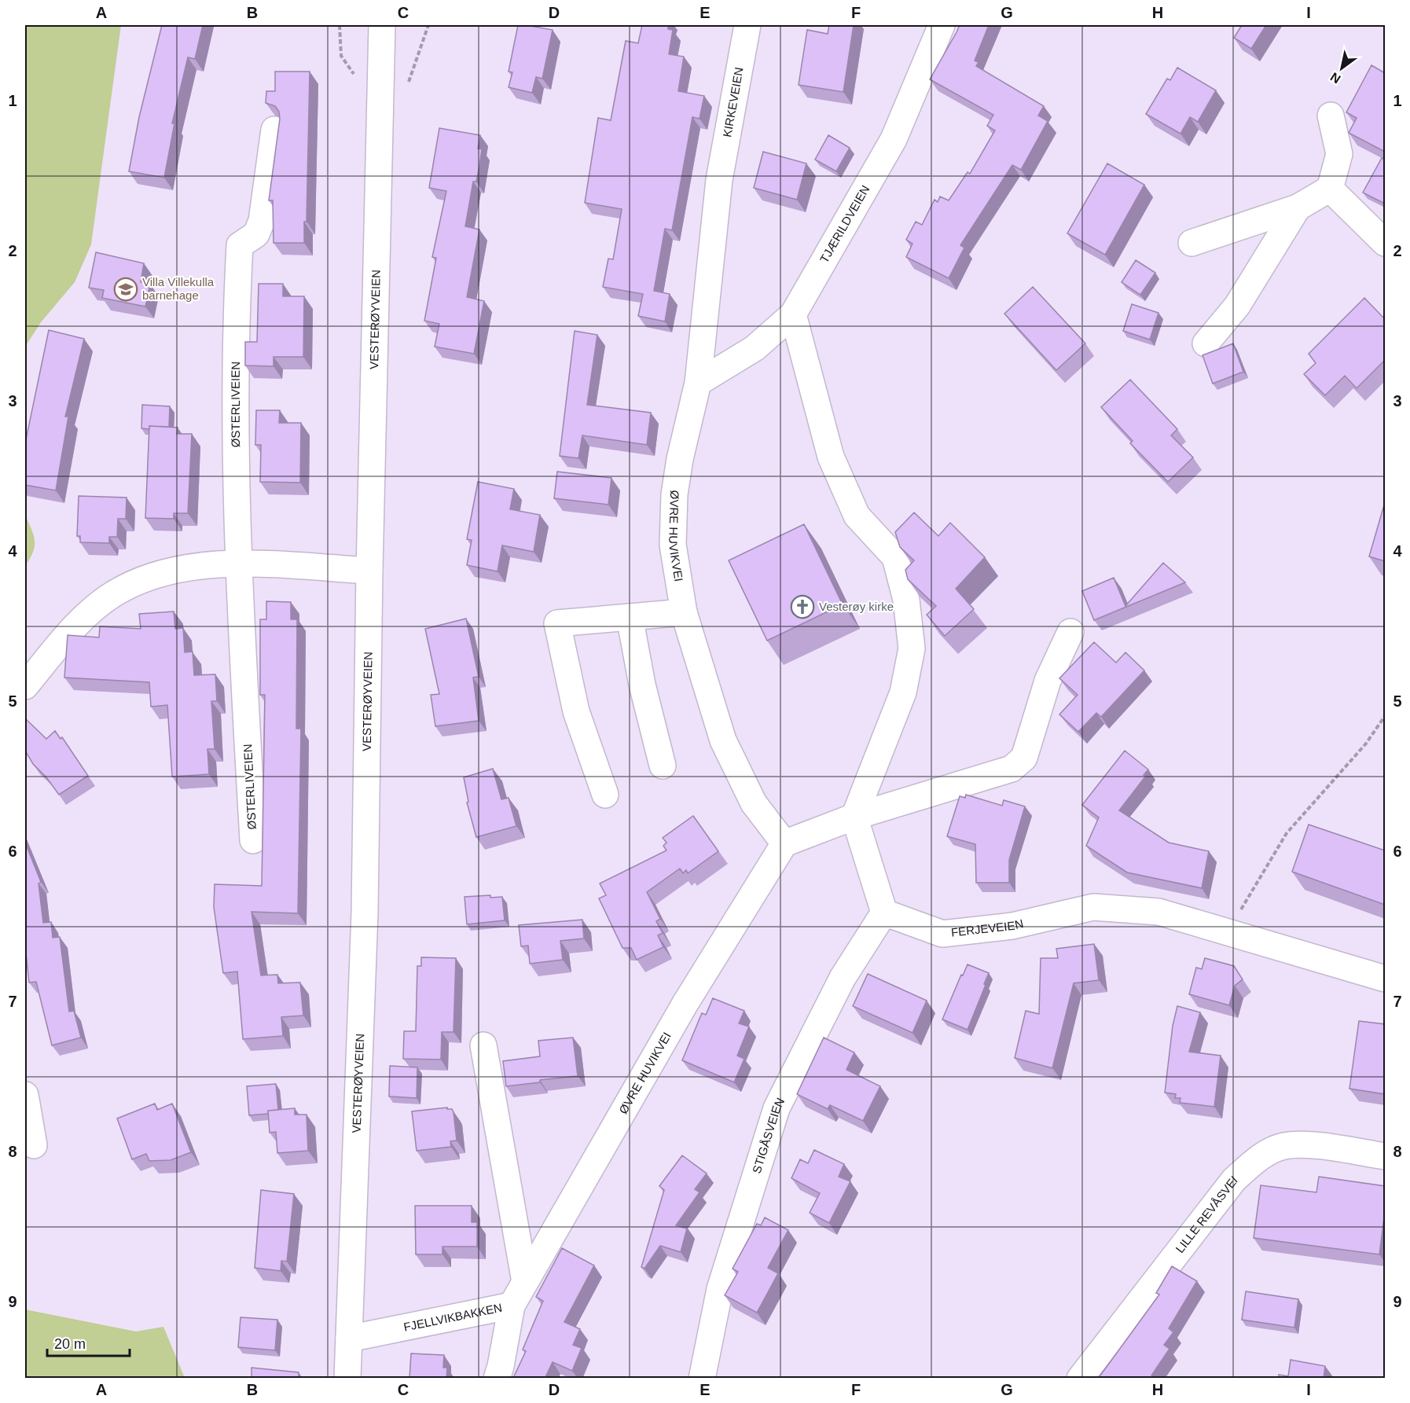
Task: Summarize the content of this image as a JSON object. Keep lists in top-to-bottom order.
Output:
{
  "streets": {
    "street": [
      "KIRKEVEIEN",
      "TJÆRILDVEIEN",
      "VESTERØYVEIEN",
      "ØSTERLIVEIEN",
      "ØVRE HUVIKVEI",
      "FERJEVEIEN",
      "STIGÅSVEIEN",
      "LILLE REVÅSVEI",
      "FJELLVIKBAKKEN"
    ]
  },
  "crossings": [
    ["KIRKEVEIEN", "ØVRE HUVIKVEI"],
    ["TJÆRILDVEIEN", "ØVRE HUVIKVEI"],
    ["VESTERØYVEIEN", "FJELLVIKBAKKEN"],
    ["ØVRE HUVIKVEI", "FJELLVIKBAKKEN"],
    ["FERJEVEIEN", "STIGÅSVEIEN"]
  ],
  "places": {
    "school or university": ["Villa Villekulla barnehage"],
    "church": ["Vesterøy kirke"]
  },
  "scale_bar": "20 m",
  "north": "bottom left",
  "grid": {
    "columns": [
      "A",
      "B",
      "C",
      "D",
      "E",
      "F",
      "G",
      "H",
      "I"
    ],
    "rows": [
      "1",
      "2",
      "3",
      "4",
      "5",
      "6",
      "7",
      "8",
      "9"
    ]
  }
}
